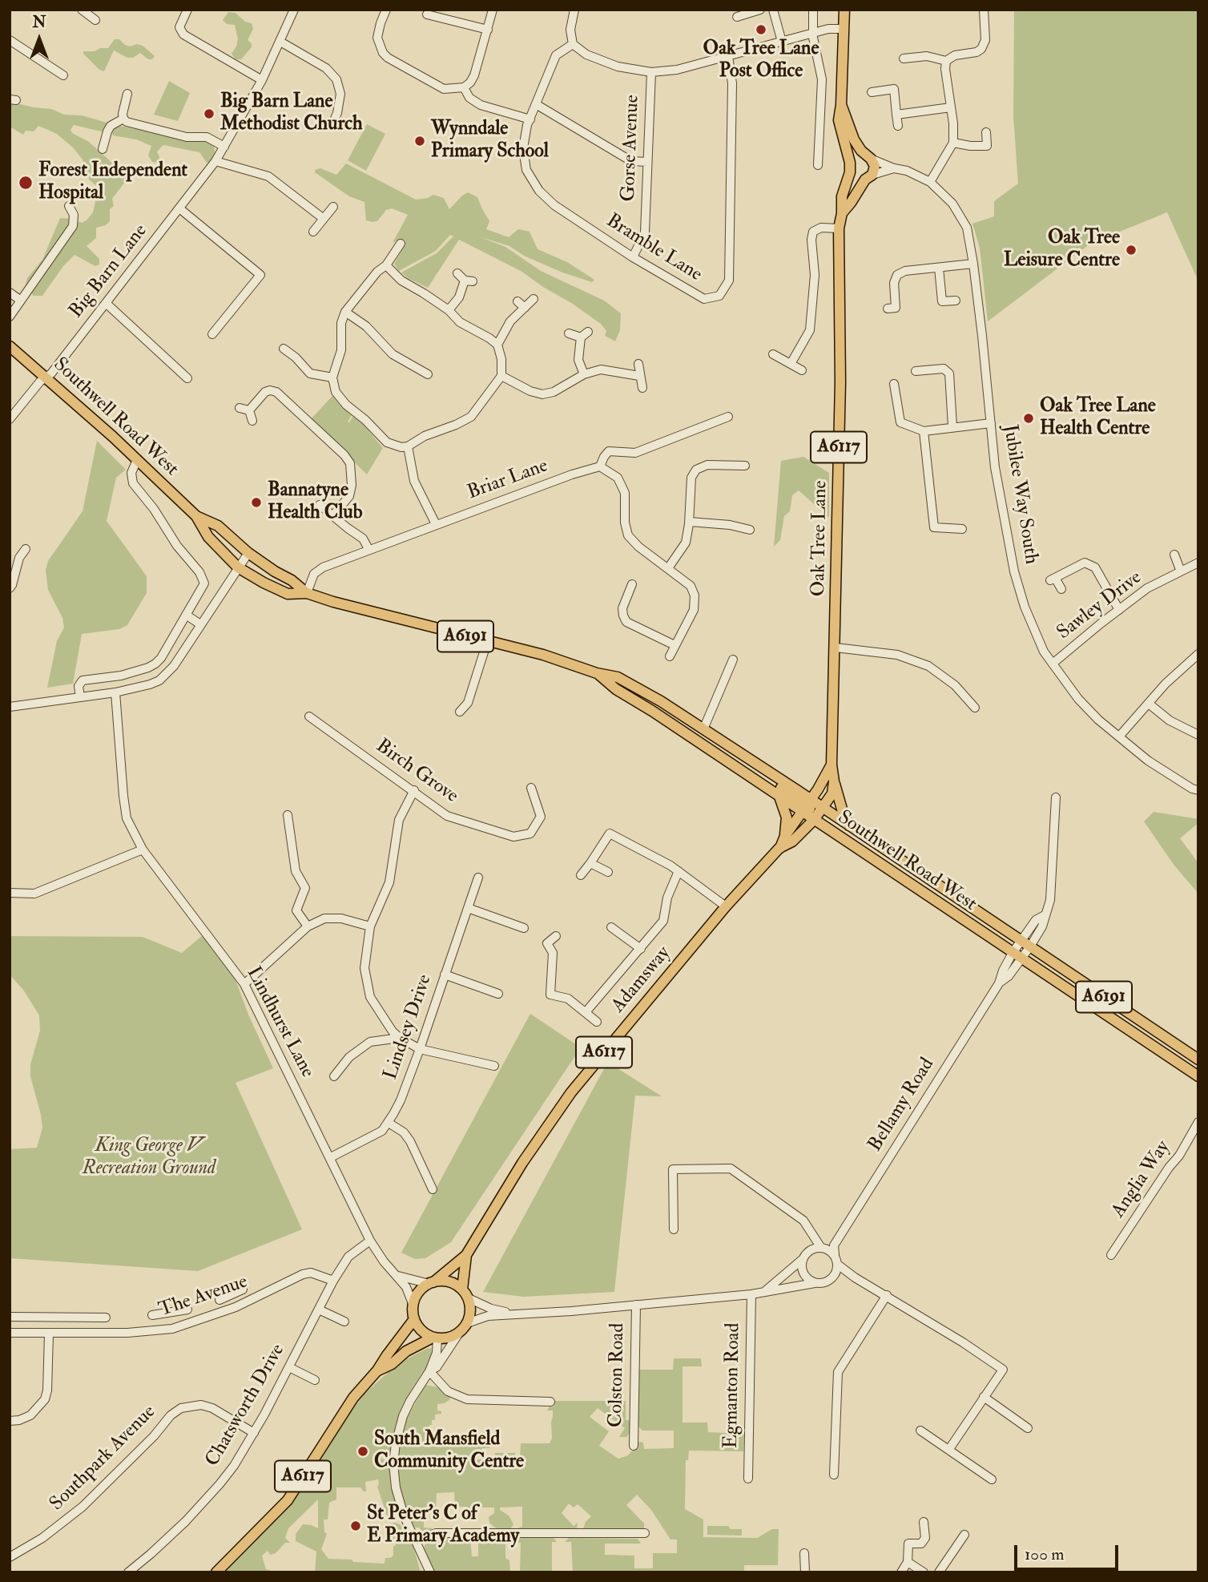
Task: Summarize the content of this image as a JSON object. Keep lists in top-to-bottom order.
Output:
{
  "streets": {
    "main road": [
      "Southwell Road West",
      "A6117",
      "Oak Tree Lane",
      "A6191",
      "Adamsway"
    ],
    "street": [
      "Gorse Avenue",
      "Bramble Lane",
      "Big Barn Lane",
      "Briar Lane",
      "Jubilee Way South",
      "Sawley Drive",
      "Birch Grove",
      "Lindhurst Lane",
      "Lindsey Drive",
      "Bellamy Road",
      "Anglia Way",
      "The Avenue",
      "Colston Road",
      "Egmanton Road",
      "Chatsworth Drive",
      "Southpark Avenue"
    ]
  },
  "crossings": [
    ["Gorse Avenue", "Bramble Lane"],
    ["Big Barn Lane", "Southwell Road West"],
    ["Southwell Road West", "Briar Lane"],
    ["Southwell Road West", "Oak Tree Lane"],
    ["Southwell Road West", "Adamsway"],
    ["Southwell Road West", "Bellamy Road"],
    ["A6117", "Adamsway"],
    ["A6117", "Lindhurst Lane"],
    ["Jubilee Way South", "Oak Tree Lane"],
    ["Jubilee Way South", "Sawley Drive"],
    ["Oak Tree Lane", "Adamsway"],
    ["Adamsway", "Lindhurst Lane"],
    ["Lindhurst Lane", "Lindsey Drive"],
    ["Lindhurst Lane", "Chatsworth Drive"],
    ["The Avenue", "Chatsworth Drive"],
    ["Chatsworth Drive", "Southpark Avenue"]
  ],
  "parks": ["King George V Recreation Ground"],
  "places": [
    "Oak Tree Lane Post Office",
    "Big Barn Lane Methodist Church",
    "Wynndale Primary School",
    "Forest Independent Hospital",
    "Oak Tree Leisure Centre",
    "Oak Tree Lane Health Centre",
    "Bannatyne Health Club",
    "South Mansfield Community Centre",
    "St Peter's C of E Primary Academy"
  ],
  "scale_bar": "100 m",
  "north": "top"
}
